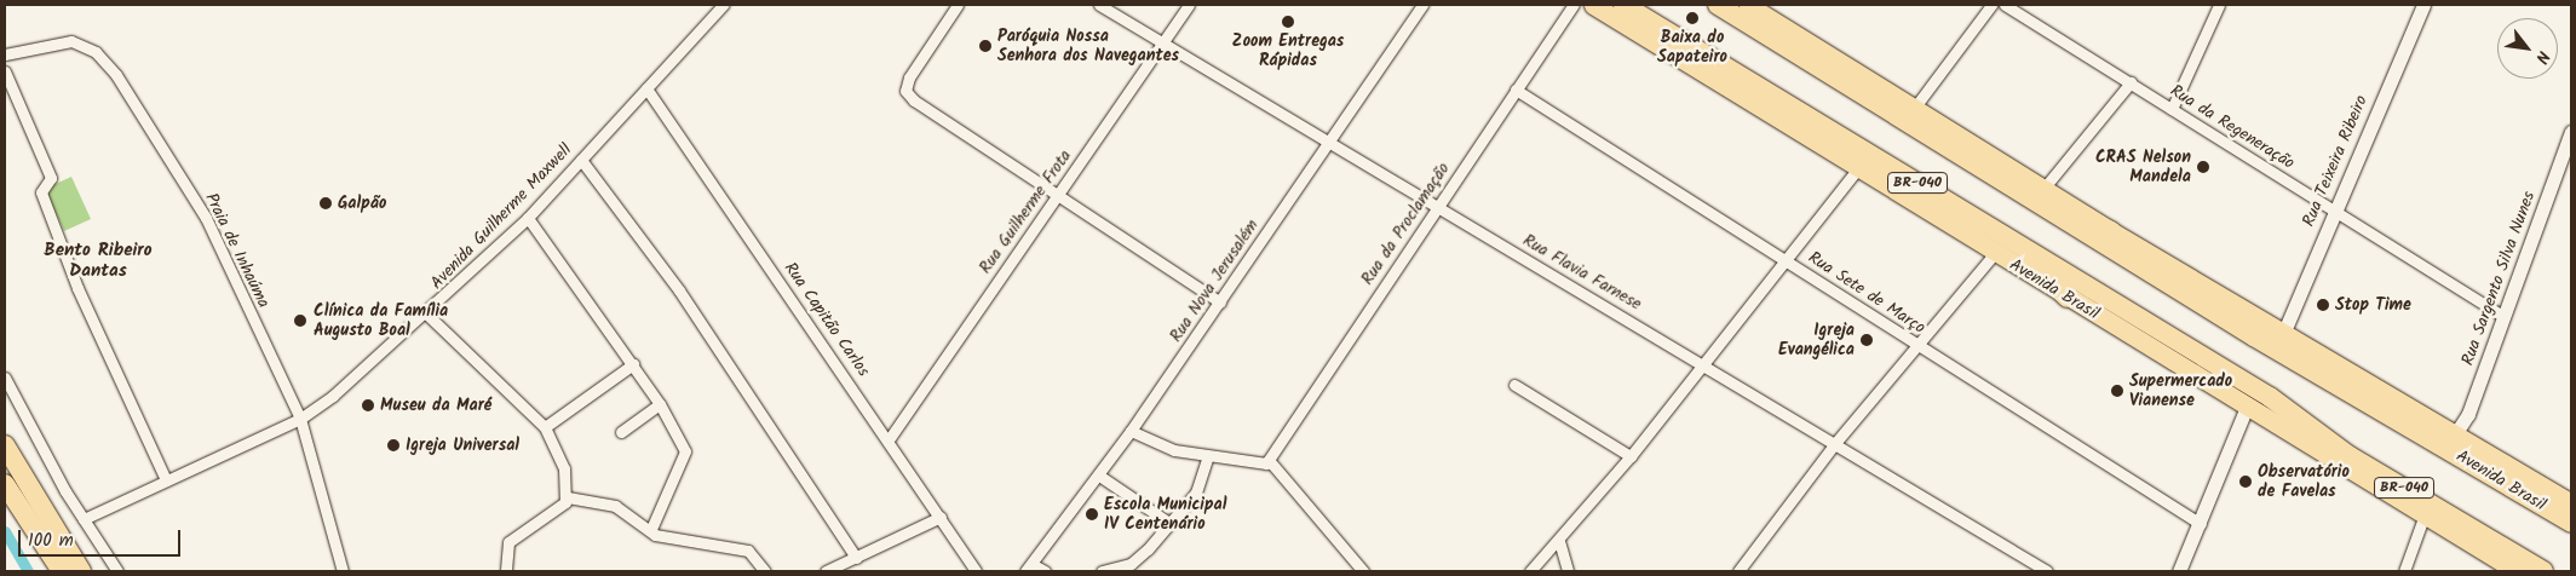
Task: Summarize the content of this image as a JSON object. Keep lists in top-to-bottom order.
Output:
{
  "streets": {
    "highway": ["BR-040", "Avenida Brasil"],
    "street": [
      "Rua da Regeneração",
      "Rua Teixeira Ribeiro",
      "Rua Guilherme Frota",
      "Avenida Guilherme Maxwell",
      "Rua da Proclamação",
      "Praia de Inhaúma",
      "Rua Flavia Farnese",
      "Rua Sargento Silva Nunes",
      "Rua Nova Jerusalém",
      "Rua Sete de Março",
      "Rua Capitão Carlos"
    ]
  },
  "crossings": [
    ["Rua da Regeneração", "Rua Teixeira Ribeiro"],
    ["Rua da Regeneração", "Rua Sargento Silva Nunes"],
    ["Rua Teixeira Ribeiro", "Avenida Brasil"],
    ["Rua Guilherme Frota", "Rua Flavia Farnese"],
    ["Rua Guilherme Frota", "Rua Capitão Carlos"],
    ["Avenida Guilherme Maxwell", "Praia de Inhaúma"],
    ["Avenida Guilherme Maxwell", "Rua Capitão Carlos"],
    ["Rua da Proclamação", "Rua Flavia Farnese"],
    ["Rua da Proclamação", "Rua Sete de Março"],
    ["Rua Flavia Farnese", "Rua Nova Jerusalém"],
    ["Rua Sargento Silva Nunes", "Avenida Brasil"]
  ],
  "districts": ["Bento Ribeiro Dantas"],
  "places": [
    "Baixa do Sapateiro",
    "Zoom Entregas Rápidas",
    "Paróquia Nossa Senhora dos Navegantes",
    "CRAS Nelson Mandela",
    "Galpão",
    "Stop Time",
    "Clínica da Família Augusto Boal",
    "Igreja Evangélica",
    "Supermercado Vianense",
    "Museu da Maré",
    "Igreja Universal",
    "Observatório de Favelas",
    "Escola Municipal IV Centenário"
  ],
  "scale_bar": "100 m",
  "north": "bottom right"
}
